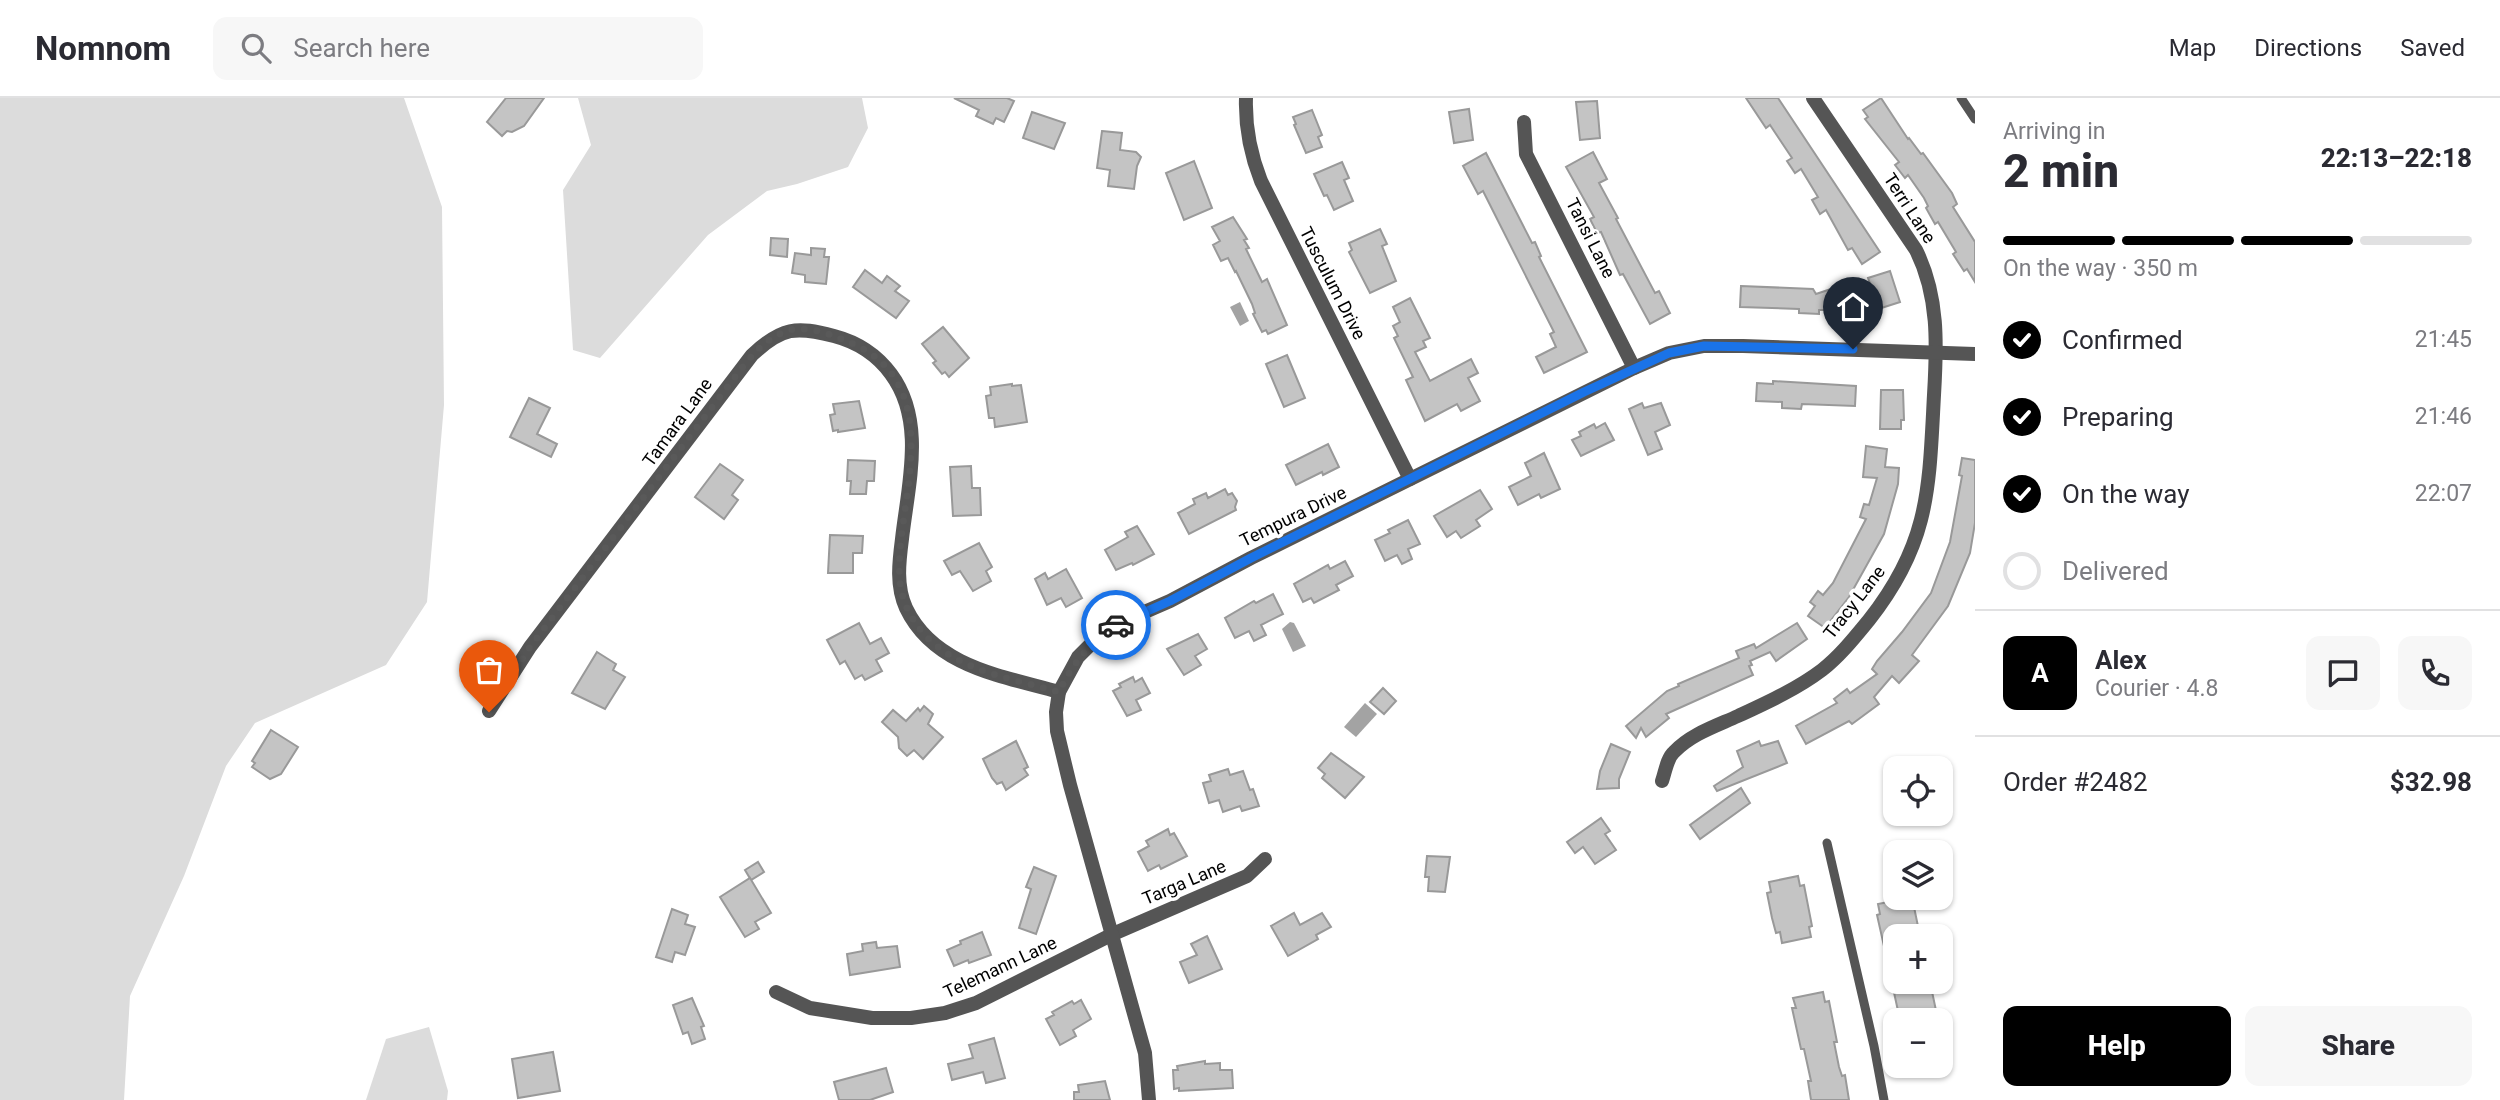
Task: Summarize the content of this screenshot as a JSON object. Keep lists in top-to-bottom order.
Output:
{
  "streets": {
    "street": [
      "Terri Lane",
      "Tansi Lane",
      "Tusculum Drive",
      "Tamara Lane",
      "Tempura Drive",
      "Tracy Lane",
      "Targa Lane",
      "Telemann Lane"
    ]
  },
  "crossings": [
    ["Terri Lane", "Tempura Drive"],
    ["Terri Lane", "Tracy Lane"],
    ["Tansi Lane", "Tempura Drive"],
    ["Tusculum Drive", "Tempura Drive"],
    ["Tamara Lane", "Tempura Drive"],
    ["Tempura Drive", "Tracy Lane"],
    ["Tempura Drive", "Targa Lane"],
    ["Tempura Drive", "Telemann Lane"],
    ["Targa Lane", "Telemann Lane"]
  ],
  "page": {
    "header": "Nomnom",
    "search": "Search here",
    "nav": ["Map", "Directions", "Saved"],
    "heading": ["2 min", "Arriving in", "22:13–22:18"],
    "panel": [
      "Alex",
      "Courier · 4.8",
      "Order #2482",
      "$32.98"
    ],
    "bar": "On the way · 350 m",
    "list": [
      ["Confirmed", "21:45"],
      ["Preparing", "21:46"],
      ["On the way", "22:07"],
      "Delivered"
    ],
    "round": "A",
    "map_buttons": ["+", "−"],
    "buttons": ["Help", "Share"]
  }
}
